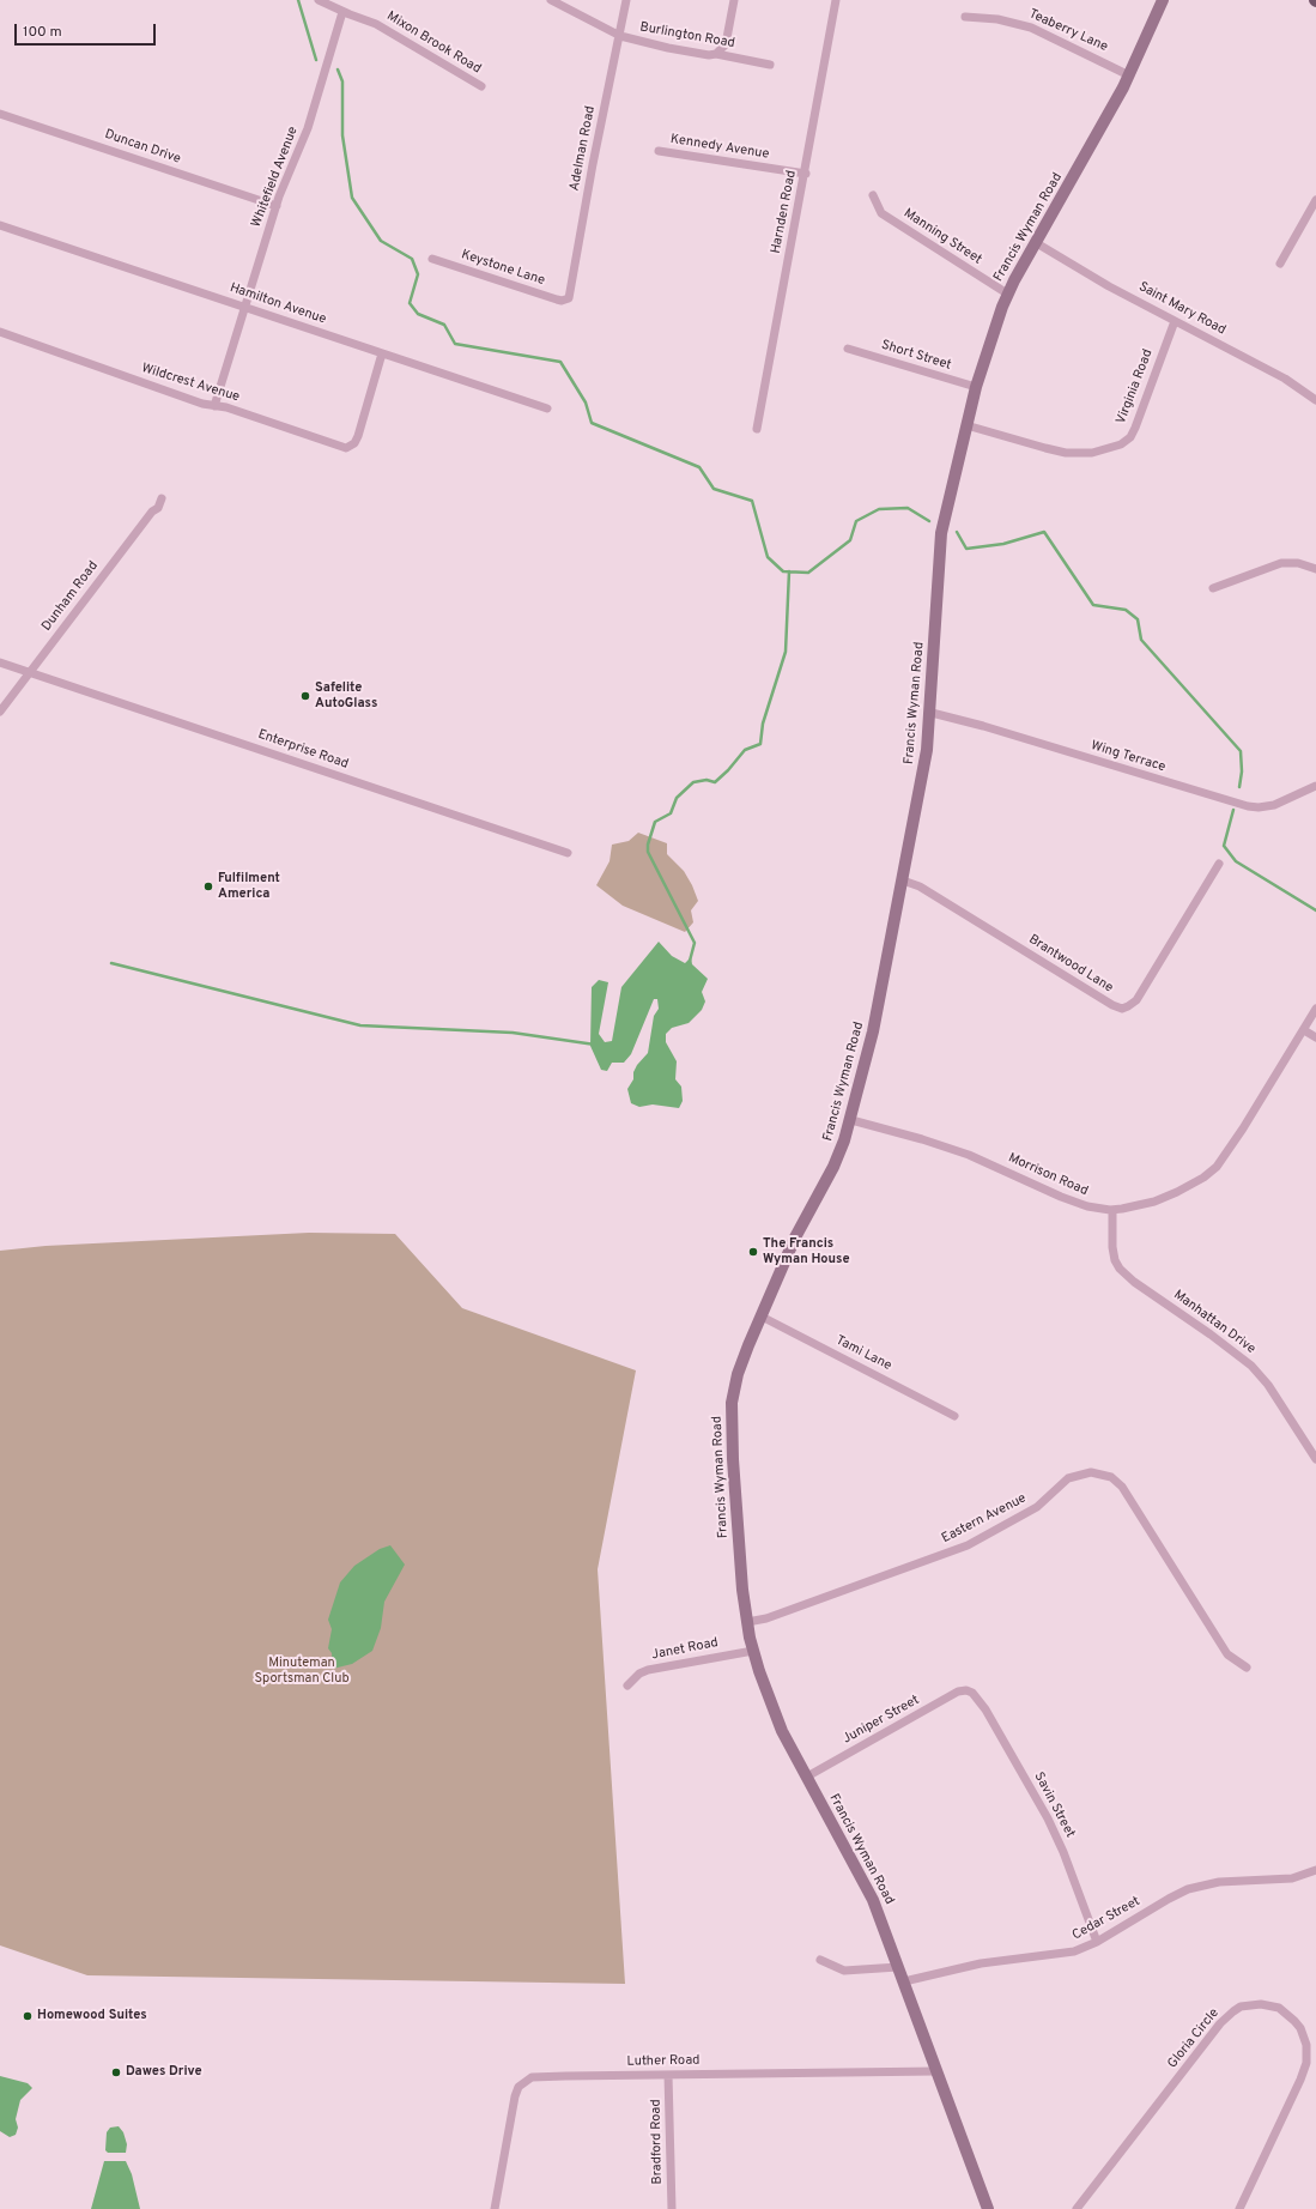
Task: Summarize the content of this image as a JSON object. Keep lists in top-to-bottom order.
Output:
{
  "streets": {
    "main road": ["Francis Wyman Road"],
    "street": [
      "Teaberry Lane",
      "Burlington Road",
      "Mixon Brook Road",
      "Duncan Drive",
      "Kennedy Avenue",
      "Adelman Road",
      "Whitefield Avenue",
      "Harnden Road",
      "Manning Street",
      "Keystone Lane",
      "Hamilton Avenue",
      "Saint Mary Road",
      "Short Street",
      "Wildcrest Avenue",
      "Virginia Road",
      "Dunham Road",
      "Enterprise Road",
      "Wing Terrace",
      "Brantwood Lane",
      "Morrison Road",
      "Manhattan Drive",
      "Tami Lane",
      "Eastern Avenue",
      "Janet Road",
      "Juniper Street",
      "Savin Street",
      "Cedar Street",
      "Gloria Circle",
      "Luther Road",
      "Bradford Road"
    ]
  },
  "crossings": [
    ["Teaberry Lane", "Francis Wyman Road"],
    ["Burlington Road", "Adelman Road"],
    ["Mixon Brook Road", "Whitefield Avenue"],
    ["Duncan Drive", "Whitefield Avenue"],
    ["Kennedy Avenue", "Harnden Road"],
    ["Adelman Road", "Keystone Lane"],
    ["Whitefield Avenue", "Hamilton Avenue"],
    ["Whitefield Avenue", "Wildcrest Avenue"],
    ["Francis Wyman Road", "Manning Street"],
    ["Francis Wyman Road", "Saint Mary Road"],
    ["Francis Wyman Road", "Short Street"],
    ["Francis Wyman Road", "Virginia Road"],
    ["Francis Wyman Road", "Wing Terrace"],
    ["Francis Wyman Road", "Brantwood Lane"],
    ["Francis Wyman Road", "Morrison Road"],
    ["Francis Wyman Road", "Tami Lane"],
    ["Francis Wyman Road", "Eastern Avenue"],
    ["Francis Wyman Road", "Janet Road"],
    ["Francis Wyman Road", "Juniper Street"],
    ["Francis Wyman Road", "Cedar Street"],
    ["Francis Wyman Road", "Luther Road"],
    ["Hamilton Avenue", "Wildcrest Avenue"],
    ["Saint Mary Road", "Virginia Road"],
    ["Dunham Road", "Enterprise Road"],
    ["Morrison Road", "Manhattan Drive"],
    ["Juniper Street", "Savin Street"],
    ["Savin Street", "Cedar Street"],
    ["Luther Road", "Bradford Road"]
  ],
  "parks": ["Minuteman Sportsman Club"],
  "places": [
    "Safelite AutoGlass",
    "Fulfilment America",
    "The Francis Wyman House",
    "Homewood Suites",
    "Dawes Drive"
  ],
  "scale_bar": "100 m"
}
